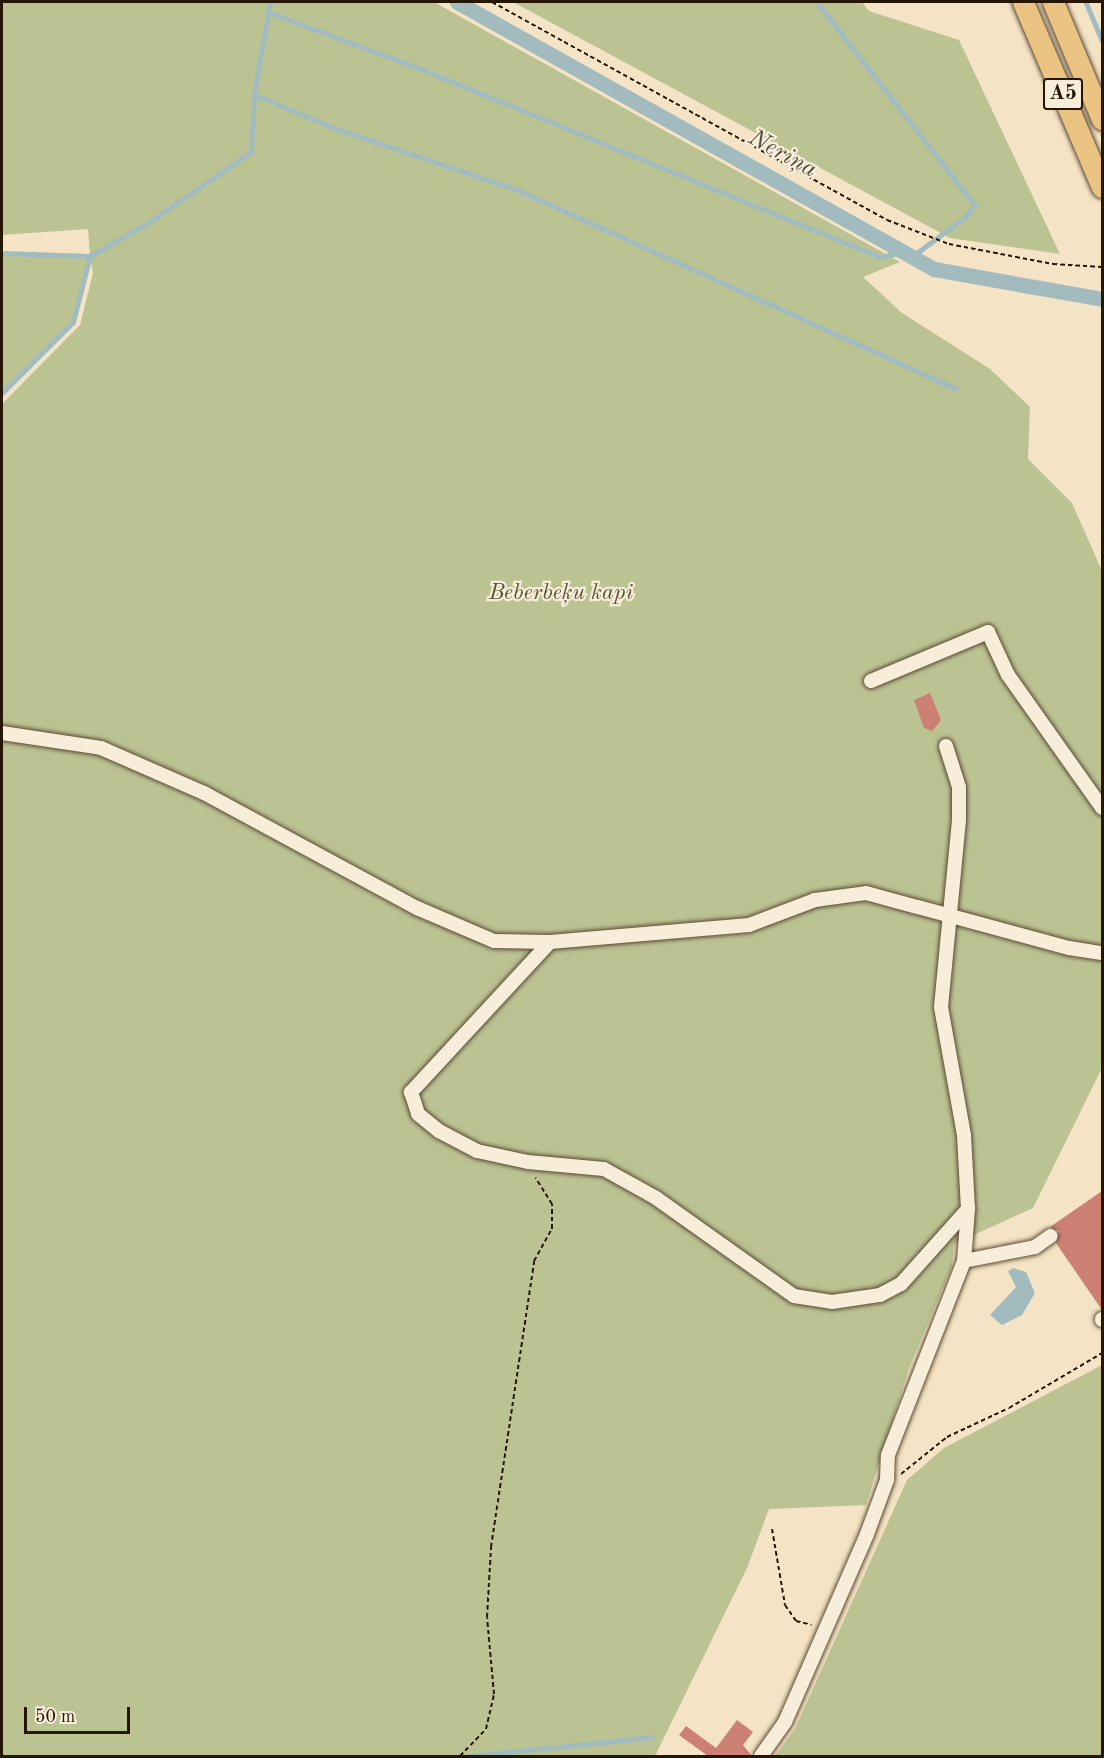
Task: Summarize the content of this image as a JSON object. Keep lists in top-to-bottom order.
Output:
{
  "streets": {
    "highway": ["A5"]
  },
  "water": ["Neriņa"],
  "parks": ["Beberbeķu kapi"],
  "scale_bar": "50 m"
}
